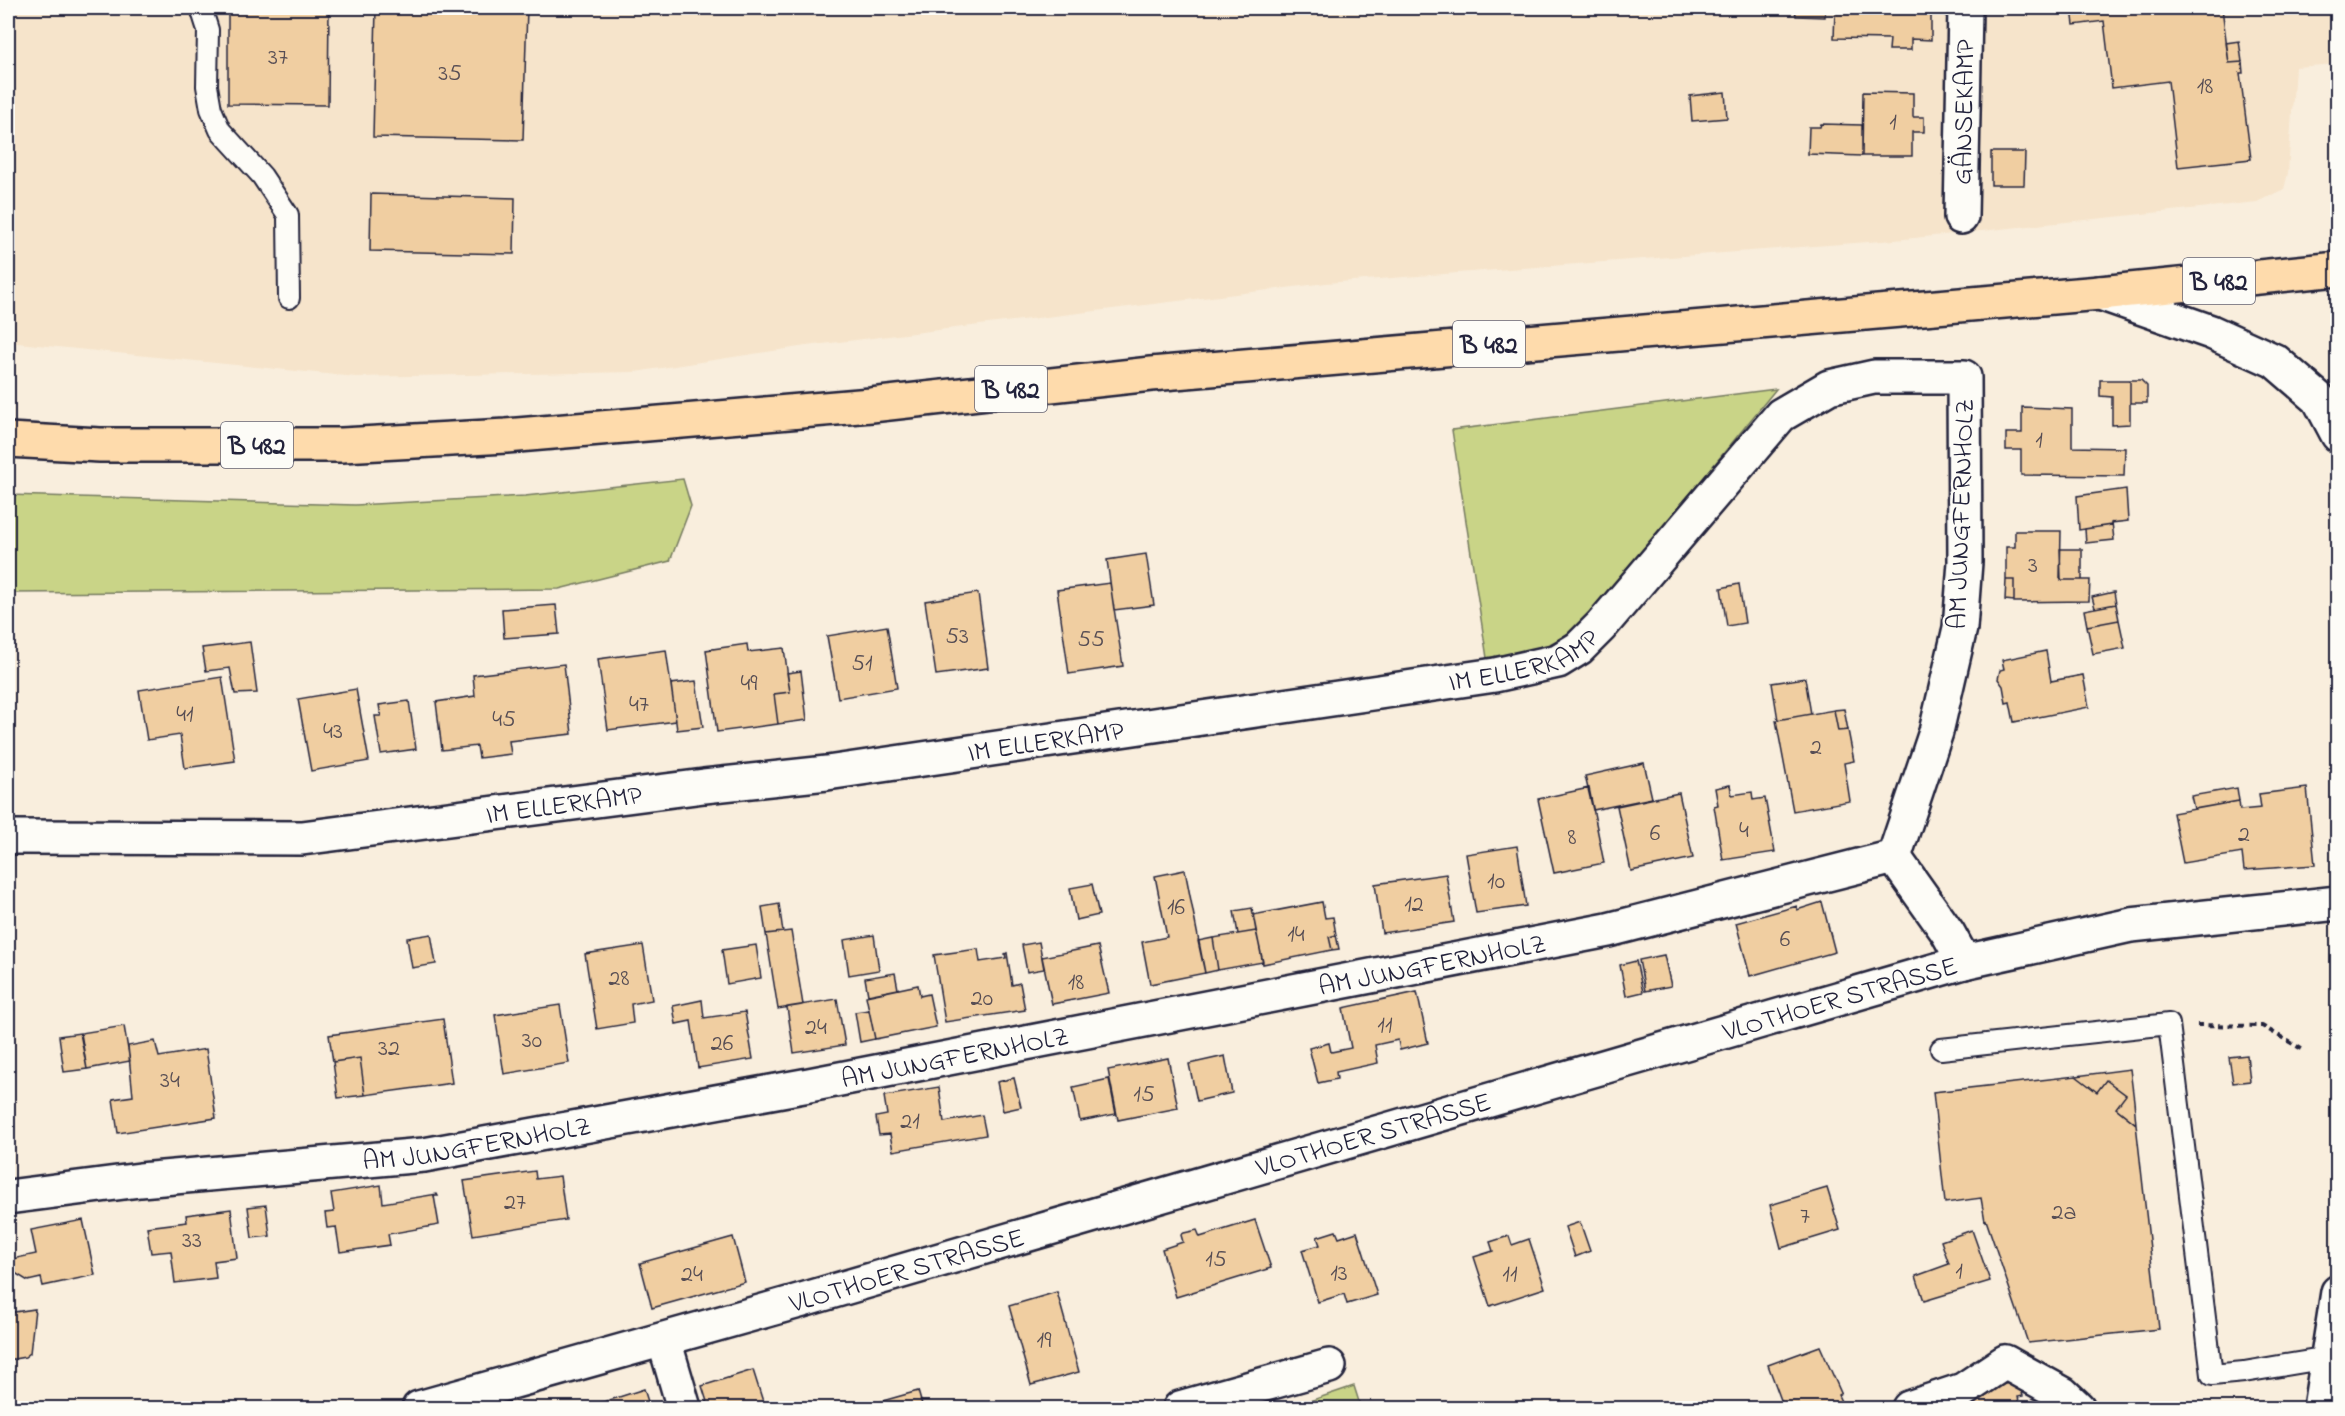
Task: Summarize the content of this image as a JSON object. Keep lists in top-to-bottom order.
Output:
{
  "streets": {
    "main road": ["B 482"],
    "street": [
      "GÄNSEKAMP",
      "AM JUNGFERNHOLZ",
      "IM ELLERKAMP",
      "VLOTHOER STRASSE"
    ]
  },
  "crossings": [
    ["AM JUNGFERNHOLZ", "IM ELLERKAMP"]
  ],
  "house_numbers": [
    "37",
    "35",
    "18",
    "1",
    "1",
    "3",
    "53",
    "55",
    "51",
    "49",
    "47",
    "41",
    "45",
    "43",
    "2",
    "4",
    "6",
    "2",
    "8",
    "10",
    "12",
    "16",
    "14",
    "6",
    "28",
    "18",
    "20",
    "11",
    "24",
    "30",
    "26",
    "32",
    "34",
    "15",
    "21",
    "27",
    "2a",
    "7",
    "33",
    "15",
    "1",
    "13",
    "24",
    "11",
    "19"
  ]
}
